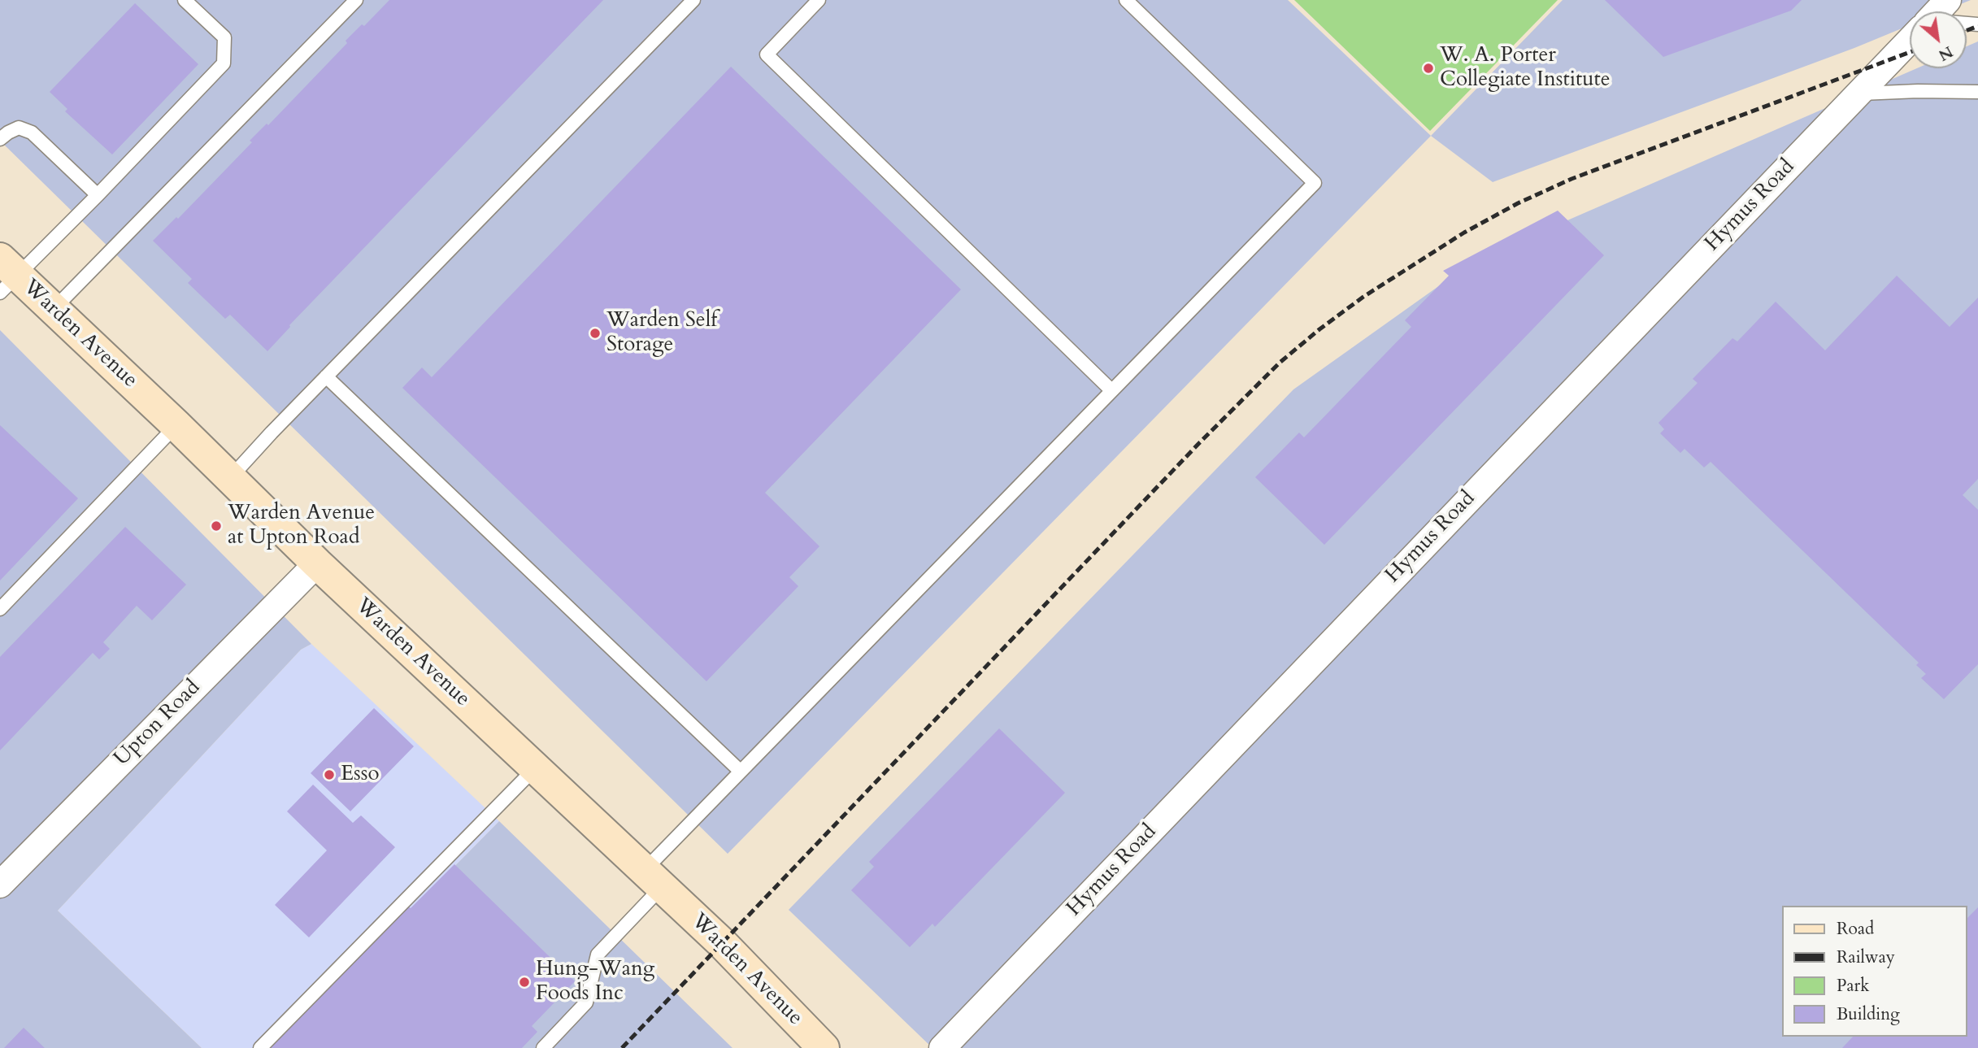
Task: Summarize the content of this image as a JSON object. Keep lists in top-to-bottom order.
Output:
{
  "streets": {
    "main road": ["Warden Avenue"],
    "street": ["Hymus Road", "Upton Road"]
  },
  "crossings": [
    ["Warden Avenue", "Upton Road"]
  ],
  "places": [
    "W. A. Porter Collegiate Institute",
    "Warden Self Storage",
    "Warden Avenue at Upton Road",
    "Esso",
    "Hung-Wang Foods Inc"
  ],
  "legend": [
    "Road",
    "Railway",
    "Park",
    "Building"
  ],
  "north": "bottom right"
}
